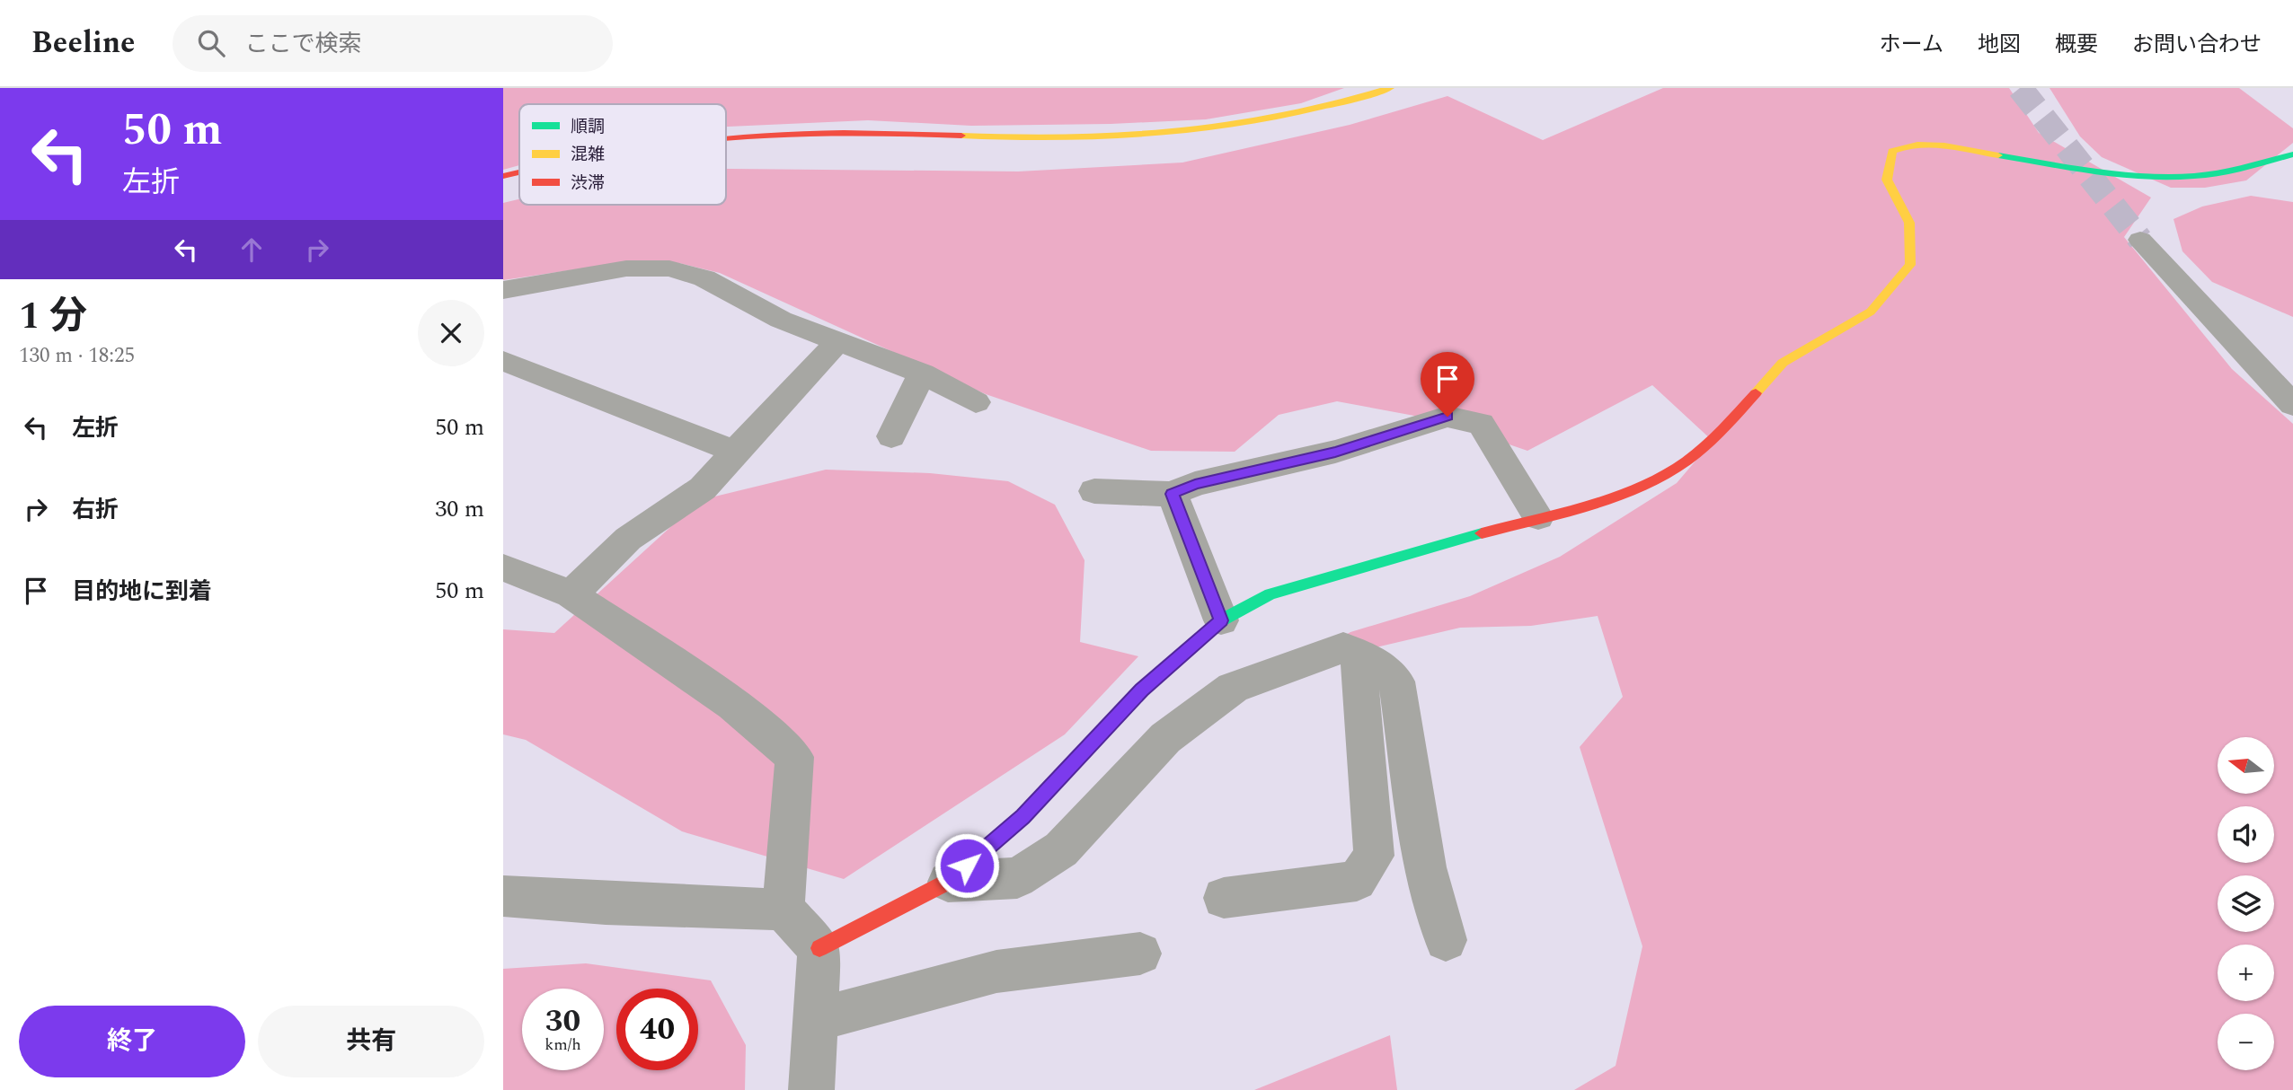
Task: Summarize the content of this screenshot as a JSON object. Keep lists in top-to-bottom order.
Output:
{
  "legend": ["順調", "混雑", "渋滞"],
  "north": "left",
  "page": {
    "header": "Beeline",
    "search": "ここで検索",
    "nav": [
      "ホーム",
      "地図",
      "概要",
      "お問い合わせ"
    ],
    "turn": ["50 m", "左折"],
    "heading": ["1 分", "130 m · 18:25"],
    "list": [
      {
        "name": "左折",
        "value": "50 m"
      },
      {
        "name": "右折",
        "value": "30 m"
      },
      {
        "name": "目的地に到着",
        "value": "50 m"
      }
    ],
    "map_buttons": ["+", "−"],
    "speed": "30 km/h",
    "limit": "40",
    "buttons": ["終了", "共有"]
  }
}
